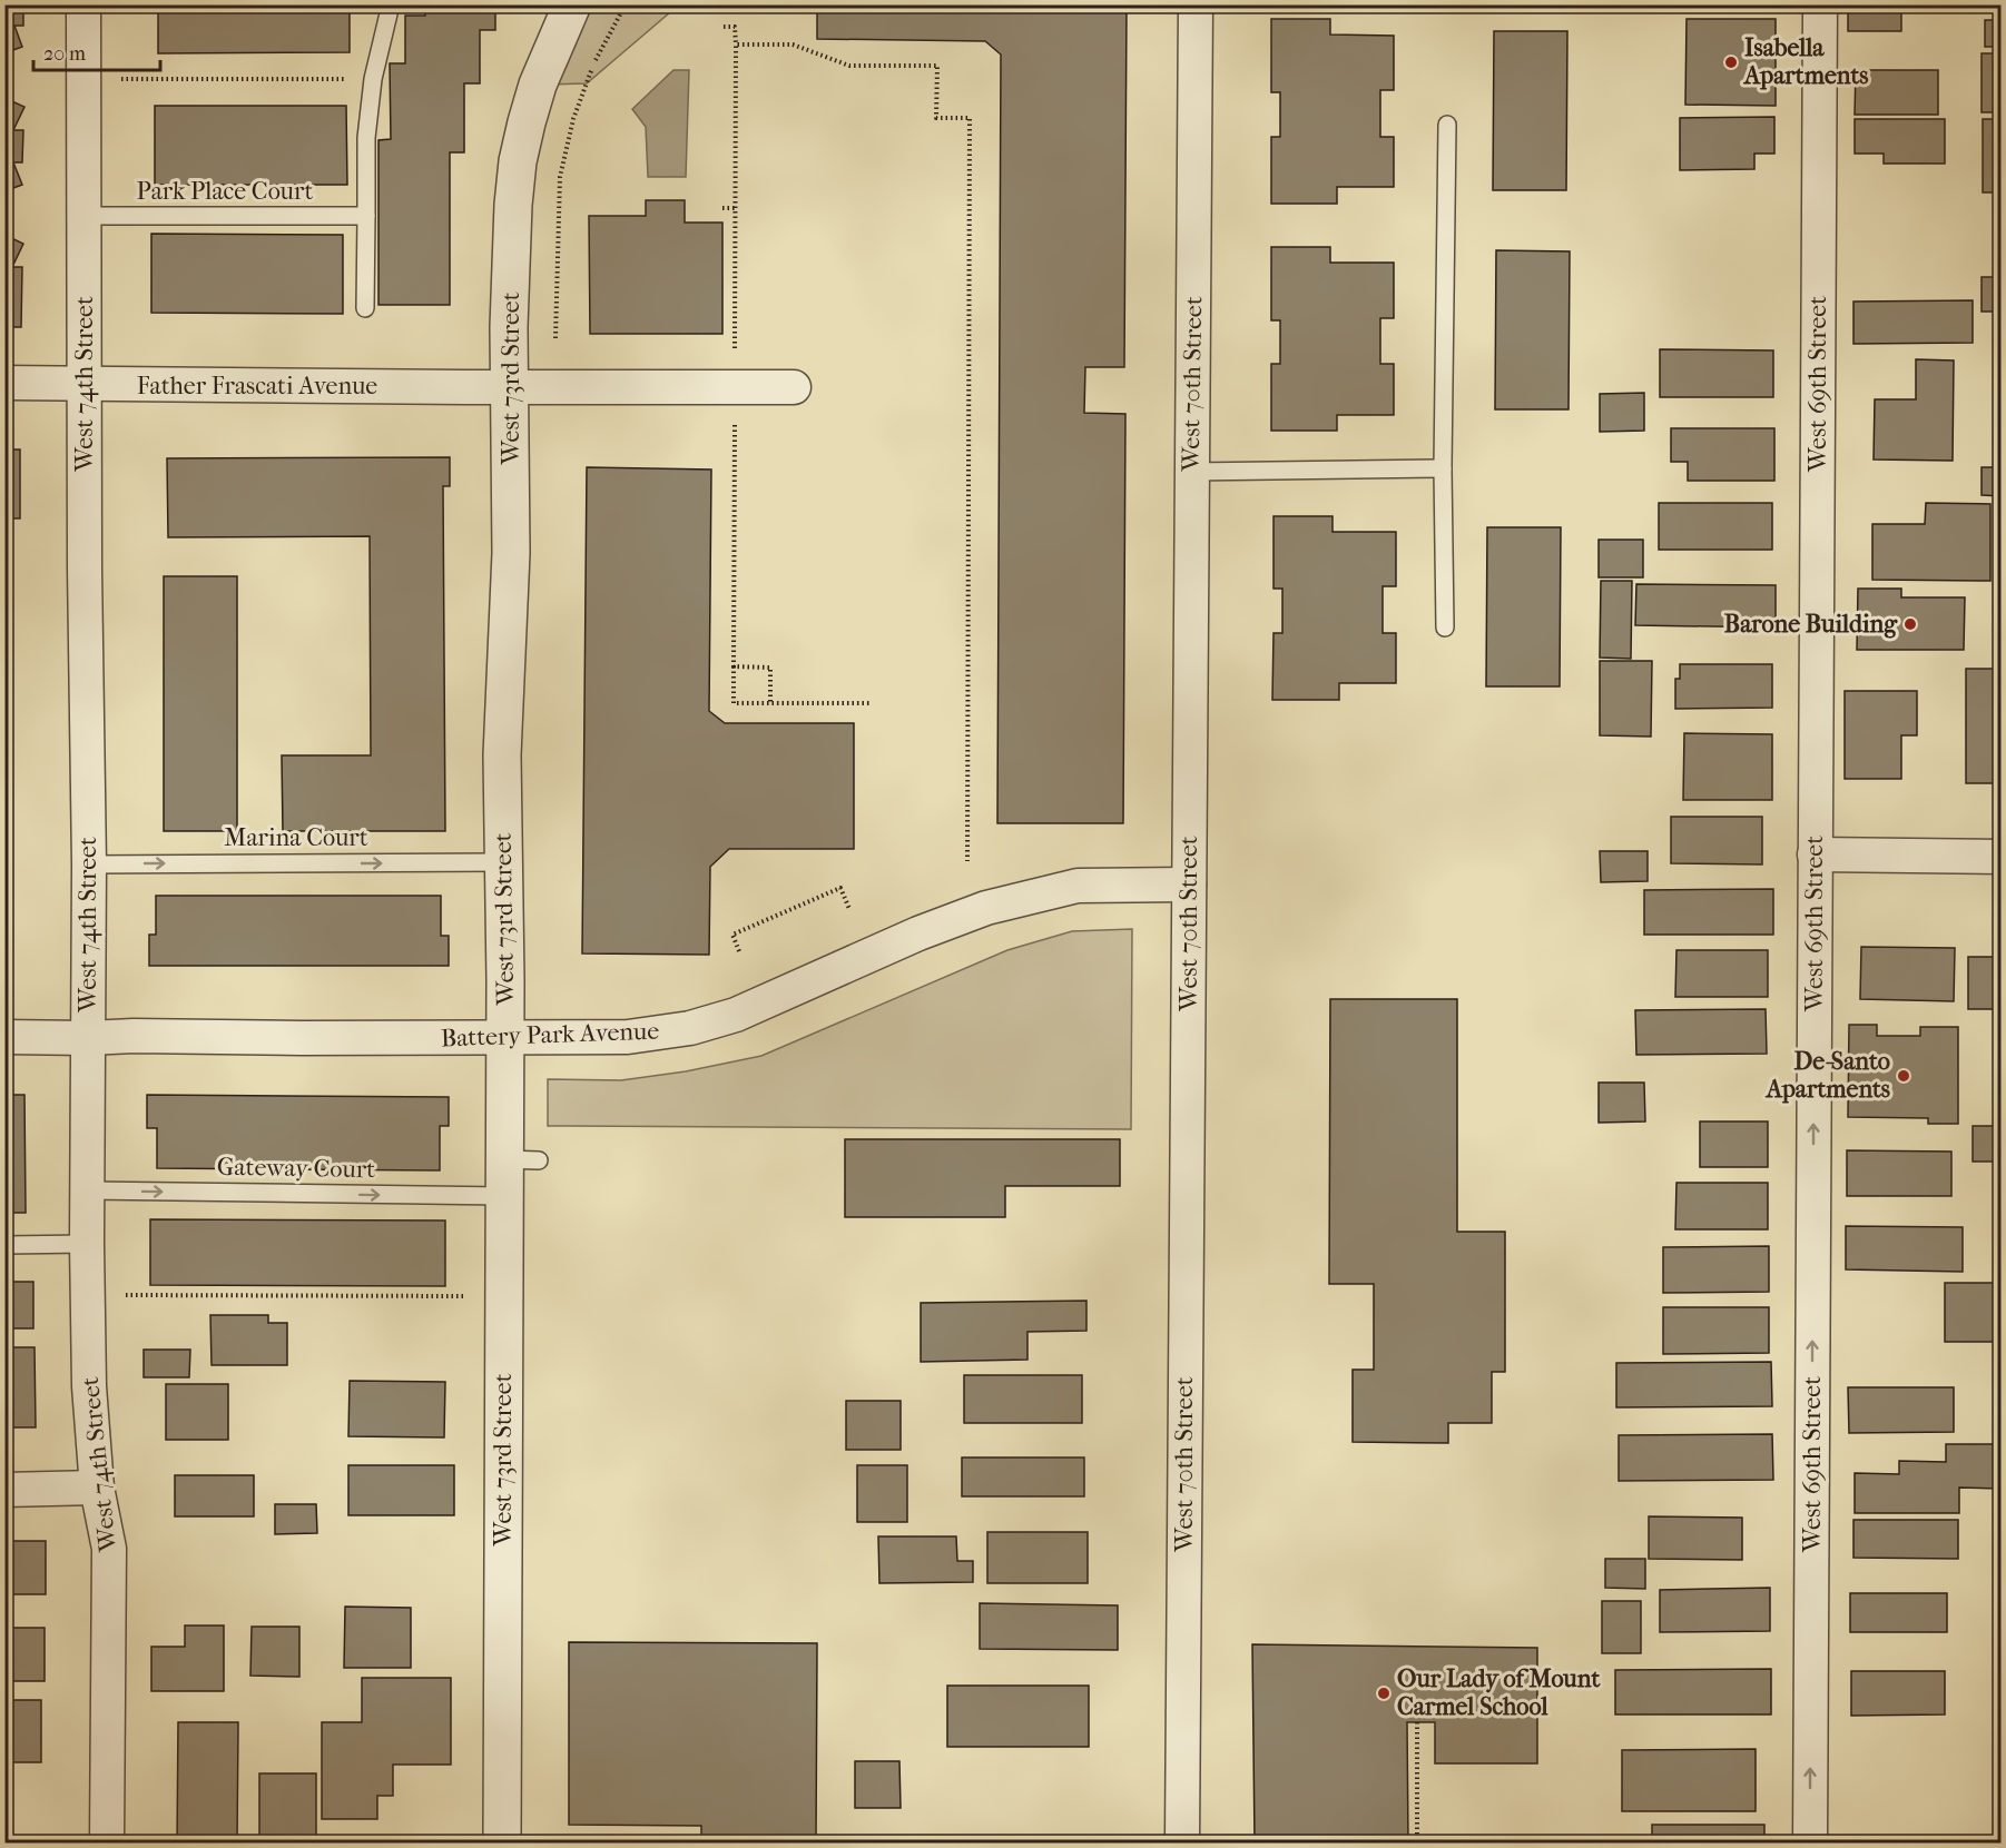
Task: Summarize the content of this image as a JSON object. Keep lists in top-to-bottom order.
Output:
{
  "streets": {
    "street": [
      "West 73rd Street",
      "West 74th Street",
      "West 70th Street",
      "West 69th Street",
      "Father Frascati Avenue",
      "Battery Park Avenue"
    ],
    "lane": ["Park Place Court", "Marina Court", "Gateway Court"]
  },
  "crossings": [
    ["Park Place Court", "West 74th Street"],
    ["West 73rd Street", "Father Frascati Avenue"],
    ["West 73rd Street", "Marina Court"],
    ["West 73rd Street", "Battery Park Avenue"],
    ["West 73rd Street", "Gateway Court"],
    ["West 74th Street", "Father Frascati Avenue"],
    ["West 74th Street", "Marina Court"],
    ["West 74th Street", "Battery Park Avenue"],
    ["West 74th Street", "Gateway Court"],
    ["West 70th Street", "Battery Park Avenue"]
  ],
  "one_way": ["West 69th Street", "Marina Court", "Gateway Court"],
  "places": [
    "Isabella Apartments",
    "Barone Building",
    "De-Santo Apartments",
    "Our Lady of Mount Carmel School"
  ],
  "scale_bar": "20 m"
}
